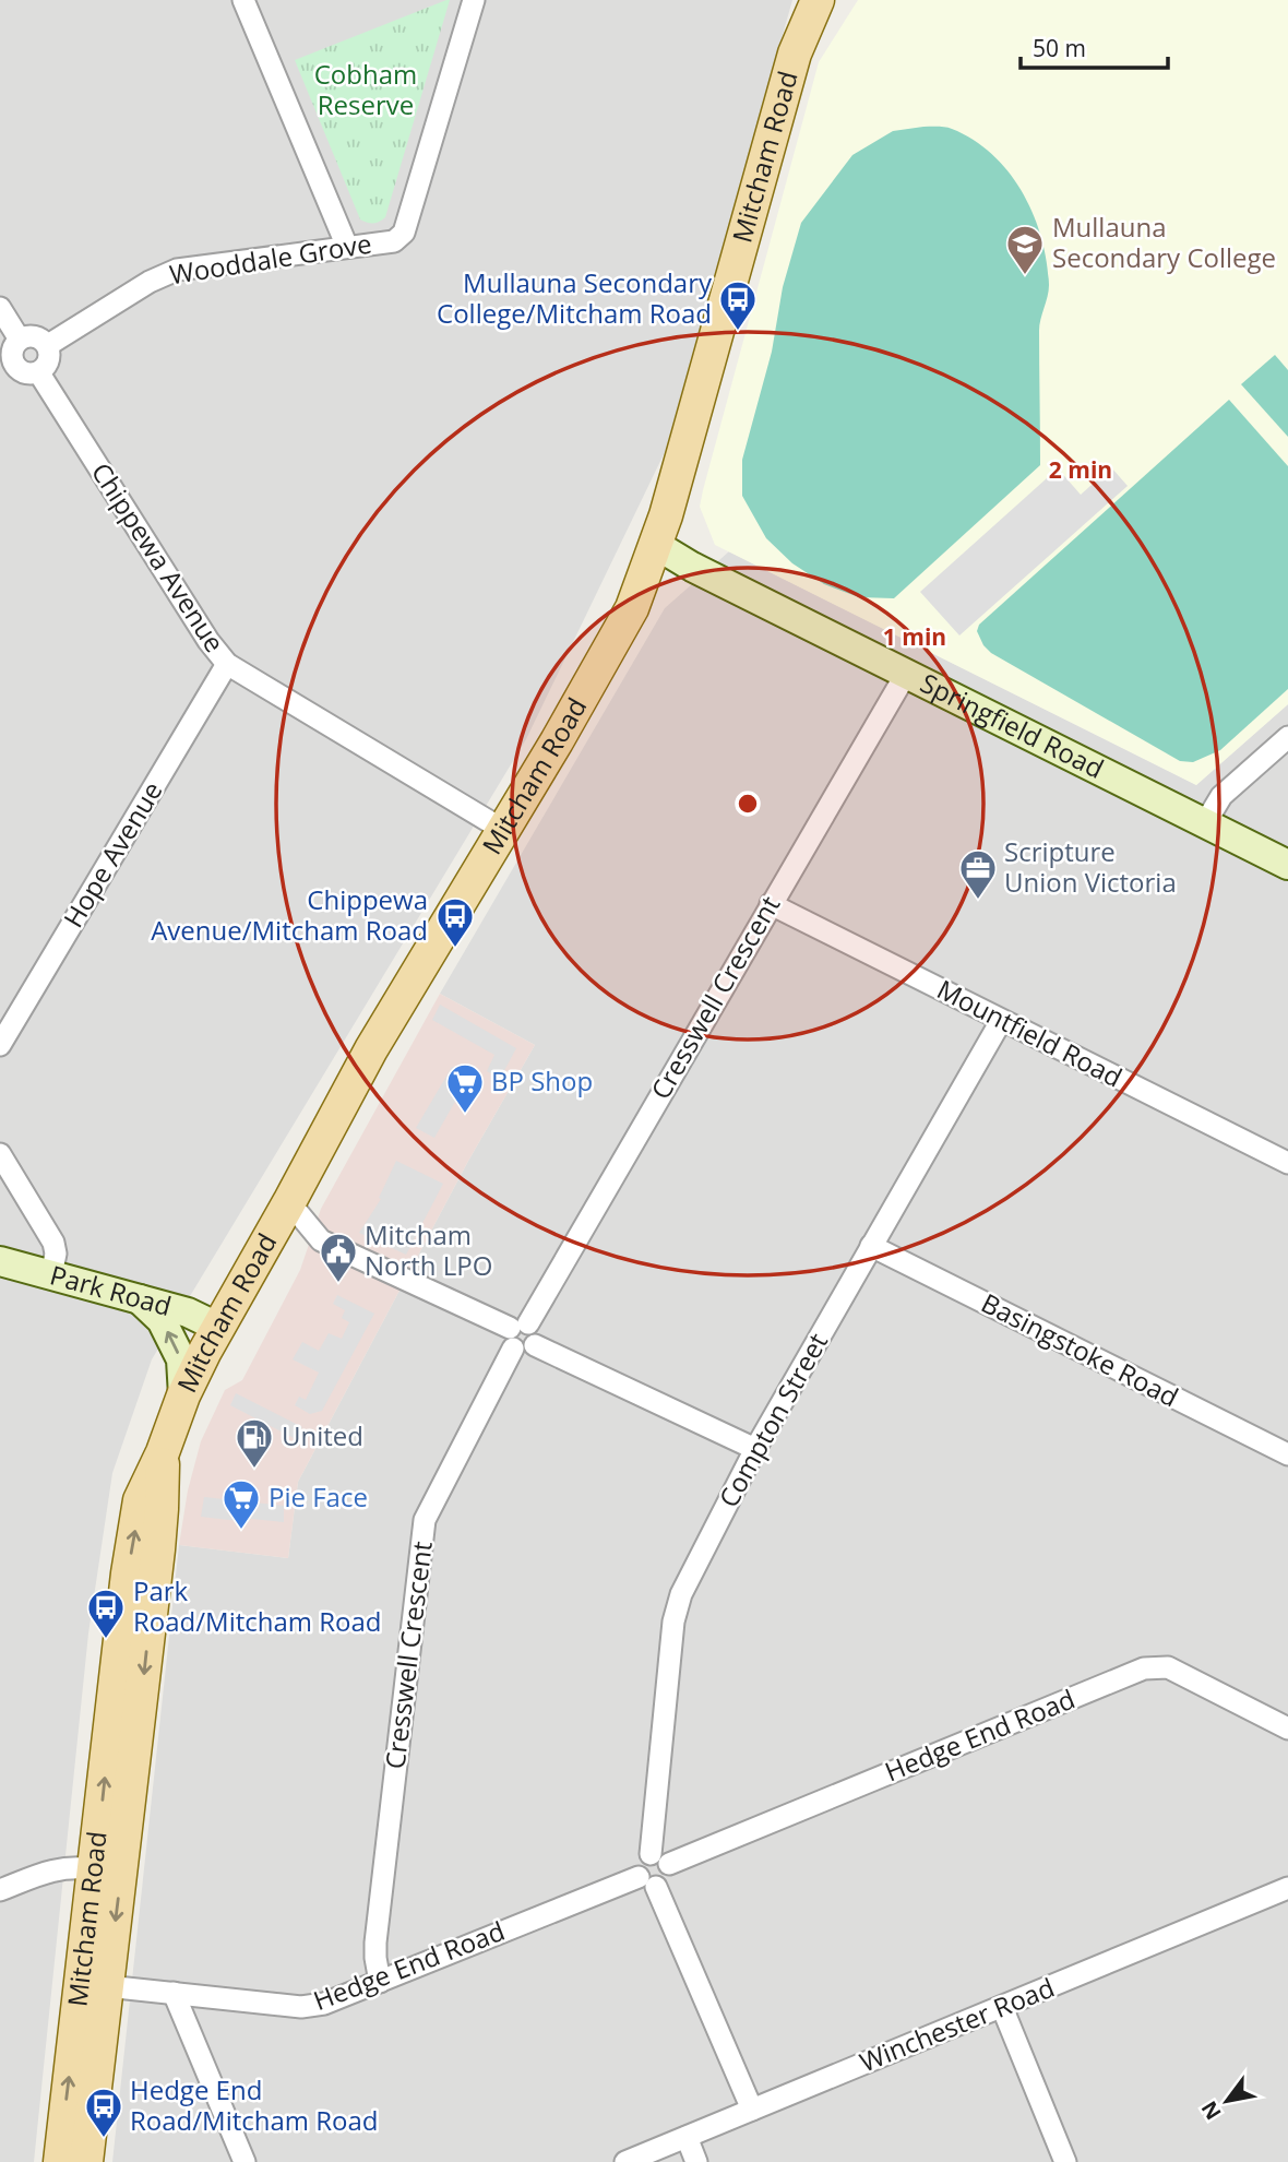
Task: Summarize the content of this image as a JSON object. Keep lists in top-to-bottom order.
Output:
{
  "streets": {
    "main road": ["Mitcham Road", "Springfield Road", "Park Road"],
    "street": [
      "Wooddale Grove",
      "Chippewa Avenue",
      "Hope Avenue",
      "Cresswell Crescent",
      "Mountfield Road",
      "Basingstoke Road",
      "Compton Street",
      "Hedge End Road",
      "Winchester Road"
    ]
  },
  "crossings": [
    ["Mitcham Road", "Chippewa Avenue"],
    ["Mitcham Road", "Springfield Road"],
    ["Mitcham Road", "Park Road"],
    ["Mitcham Road", "Hedge End Road"],
    ["Wooddale Grove", "Chippewa Avenue"],
    ["Chippewa Avenue", "Hope Avenue"],
    ["Springfield Road", "Cresswell Crescent"],
    ["Cresswell Crescent", "Mountfield Road"],
    ["Cresswell Crescent", "Hedge End Road"],
    ["Mountfield Road", "Compton Street"],
    ["Basingstoke Road", "Compton Street"],
    ["Compton Street", "Hedge End Road"]
  ],
  "parks": ["Cobham Reserve"],
  "places": {
    "school or university": ["Mullauna Secondary College"],
    "bus stop": [
      "Mullauna Secondary College/Mitcham Road",
      "Chippewa Avenue/Mitcham Road",
      "Park Road/Mitcham Road",
      "Hedge End Road/Mitcham Road"
    ],
    "office": ["Scripture Union Victoria"],
    "supermarket": ["BP Shop", "Pie Face"],
    "public building": ["Mitcham North LPO"],
    "fuel station": ["United"]
  },
  "scale_bar": "50 m",
  "north": "bottom left",
  "rings": ["2 min", "1 min"]
}
